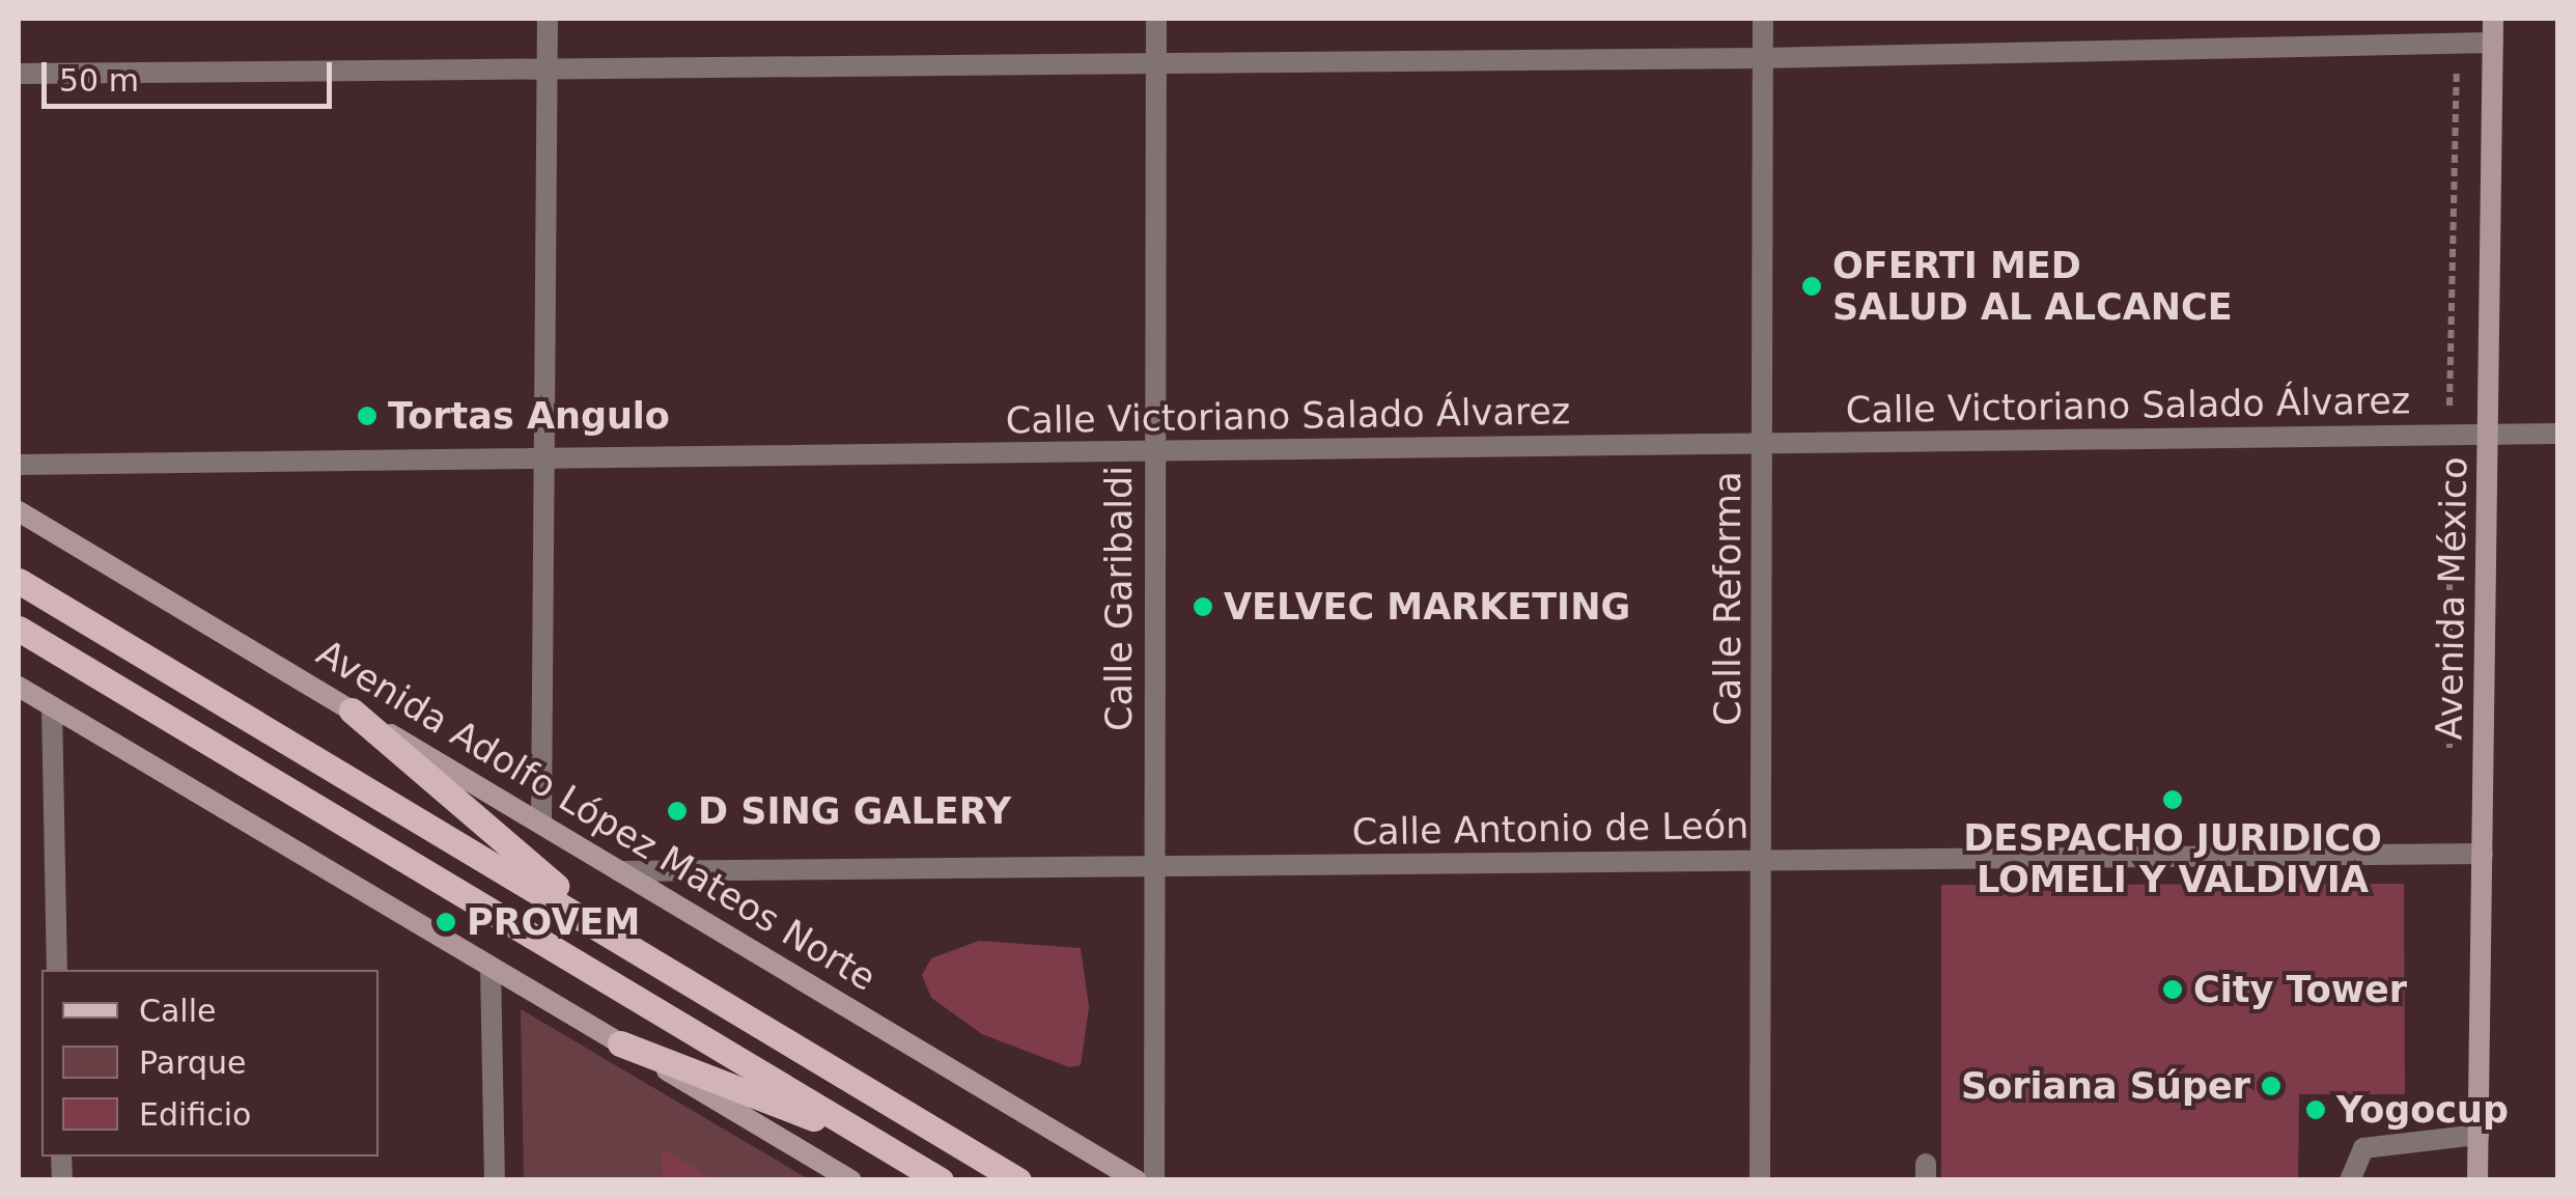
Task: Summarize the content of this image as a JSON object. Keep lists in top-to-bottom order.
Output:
{
  "streets": {
    "main road": ["Avenida México", "Avenida Adolfo López Mateos Norte"],
    "street": [
      "Calle Victoriano Salado Álvarez",
      "Calle Garibaldi",
      "Calle Reforma",
      "Calle Antonio de León"
    ]
  },
  "crossings": [
    ["Calle Victoriano Salado Álvarez", "Calle Garibaldi"],
    ["Calle Victoriano Salado Álvarez", "Calle Reforma"],
    ["Calle Victoriano Salado Álvarez", "Avenida México"],
    ["Calle Garibaldi", "Calle Antonio de León"],
    ["Calle Reforma", "Calle Antonio de León"],
    ["Avenida México", "Calle Antonio de León"],
    ["Avenida Adolfo López Mateos Norte", "Calle Antonio de León"]
  ],
  "places": [
    "OFERTI MED SALUD AL ALCANCE",
    "Tortas Angulo",
    "VELVEC MARKETING",
    "DESPACHO JURIDICO LOMELI Y VALDIVIA",
    "D SING GALERY",
    "PROVEM",
    "City Tower",
    "Soriana Súper",
    "Yogocup"
  ],
  "legend": ["Calle", "Parque", "Edificio"],
  "scale_bar": "50 m"
}
